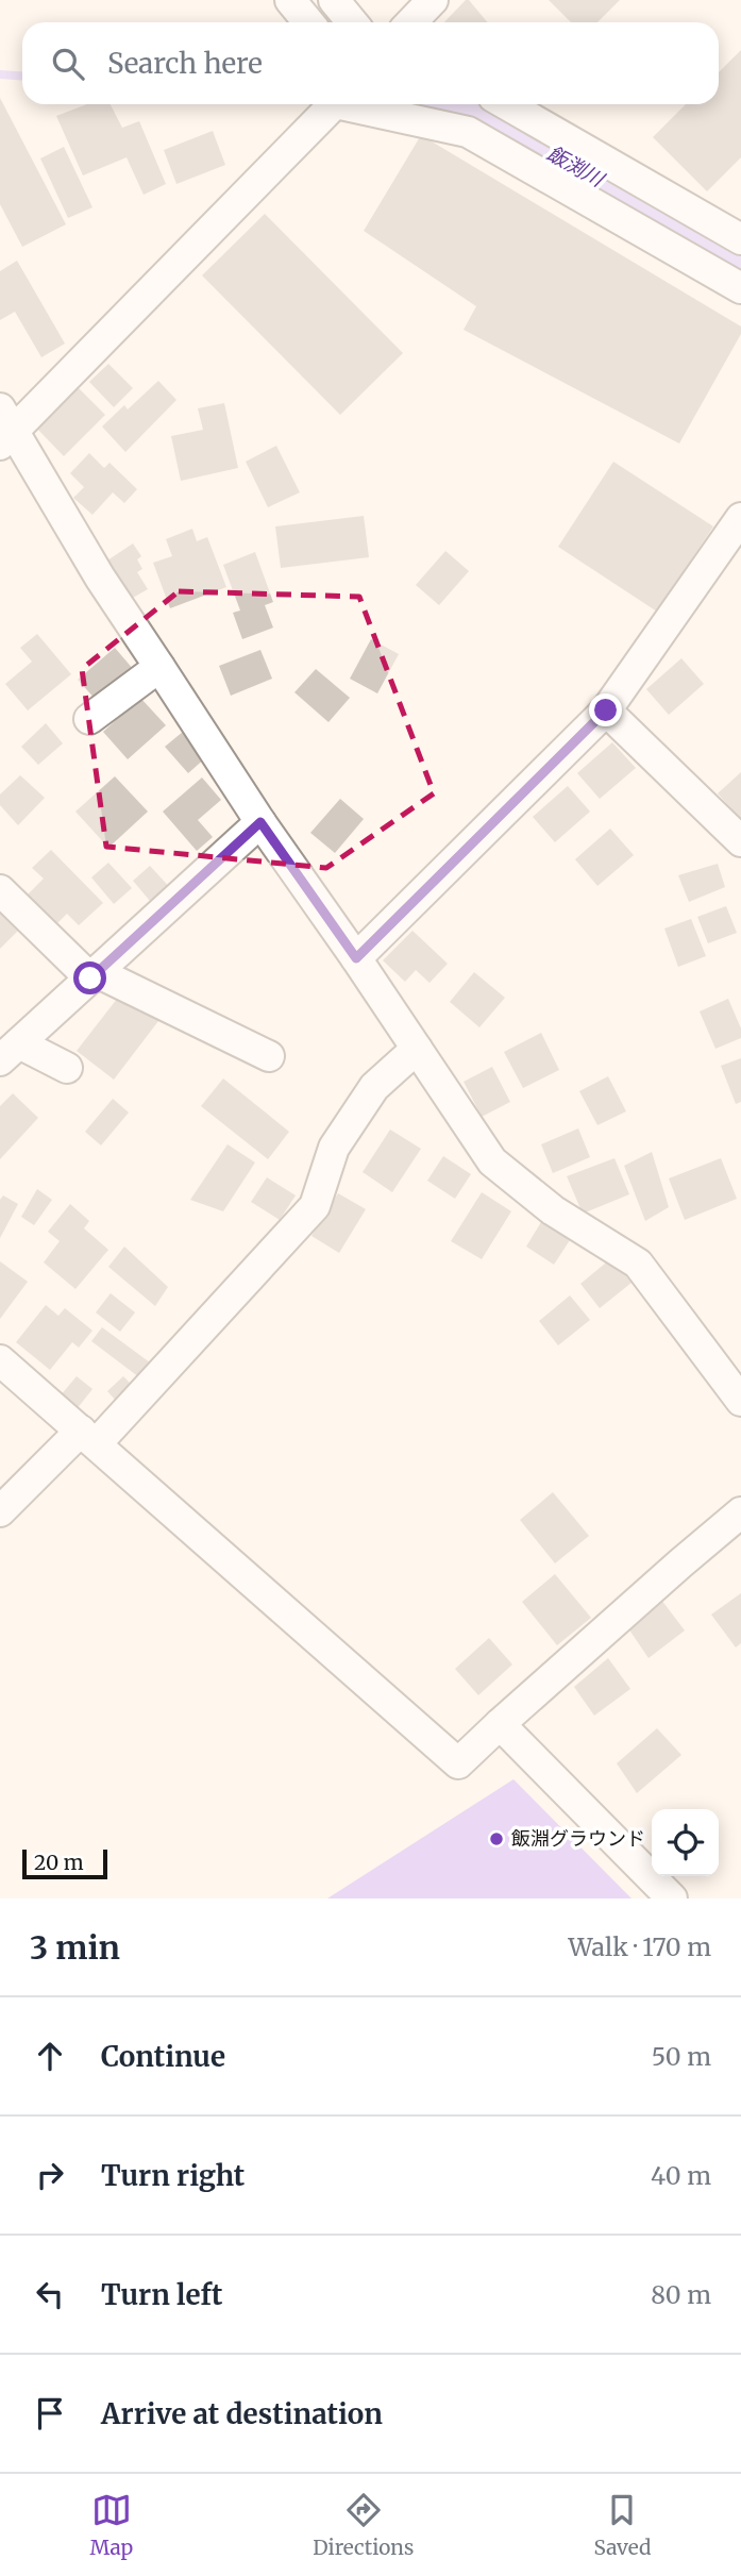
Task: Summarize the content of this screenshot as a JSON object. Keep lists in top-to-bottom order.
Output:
{
  "water": ["飯渕川"],
  "places": ["飯淵グラウンド"],
  "scale_bar": "20 m",
  "page": {
    "search": "Search here",
    "scale": "20 m",
    "heading": ["3 min", "Walk · 170 m"],
    "list": [
      ["Continue", "50 m"],
      ["Turn right", "40 m"],
      ["Turn left", "80 m"],
      "Arrive at destination"
    ],
    "nav": ["Map", "Directions", "Saved"]
  }
}
